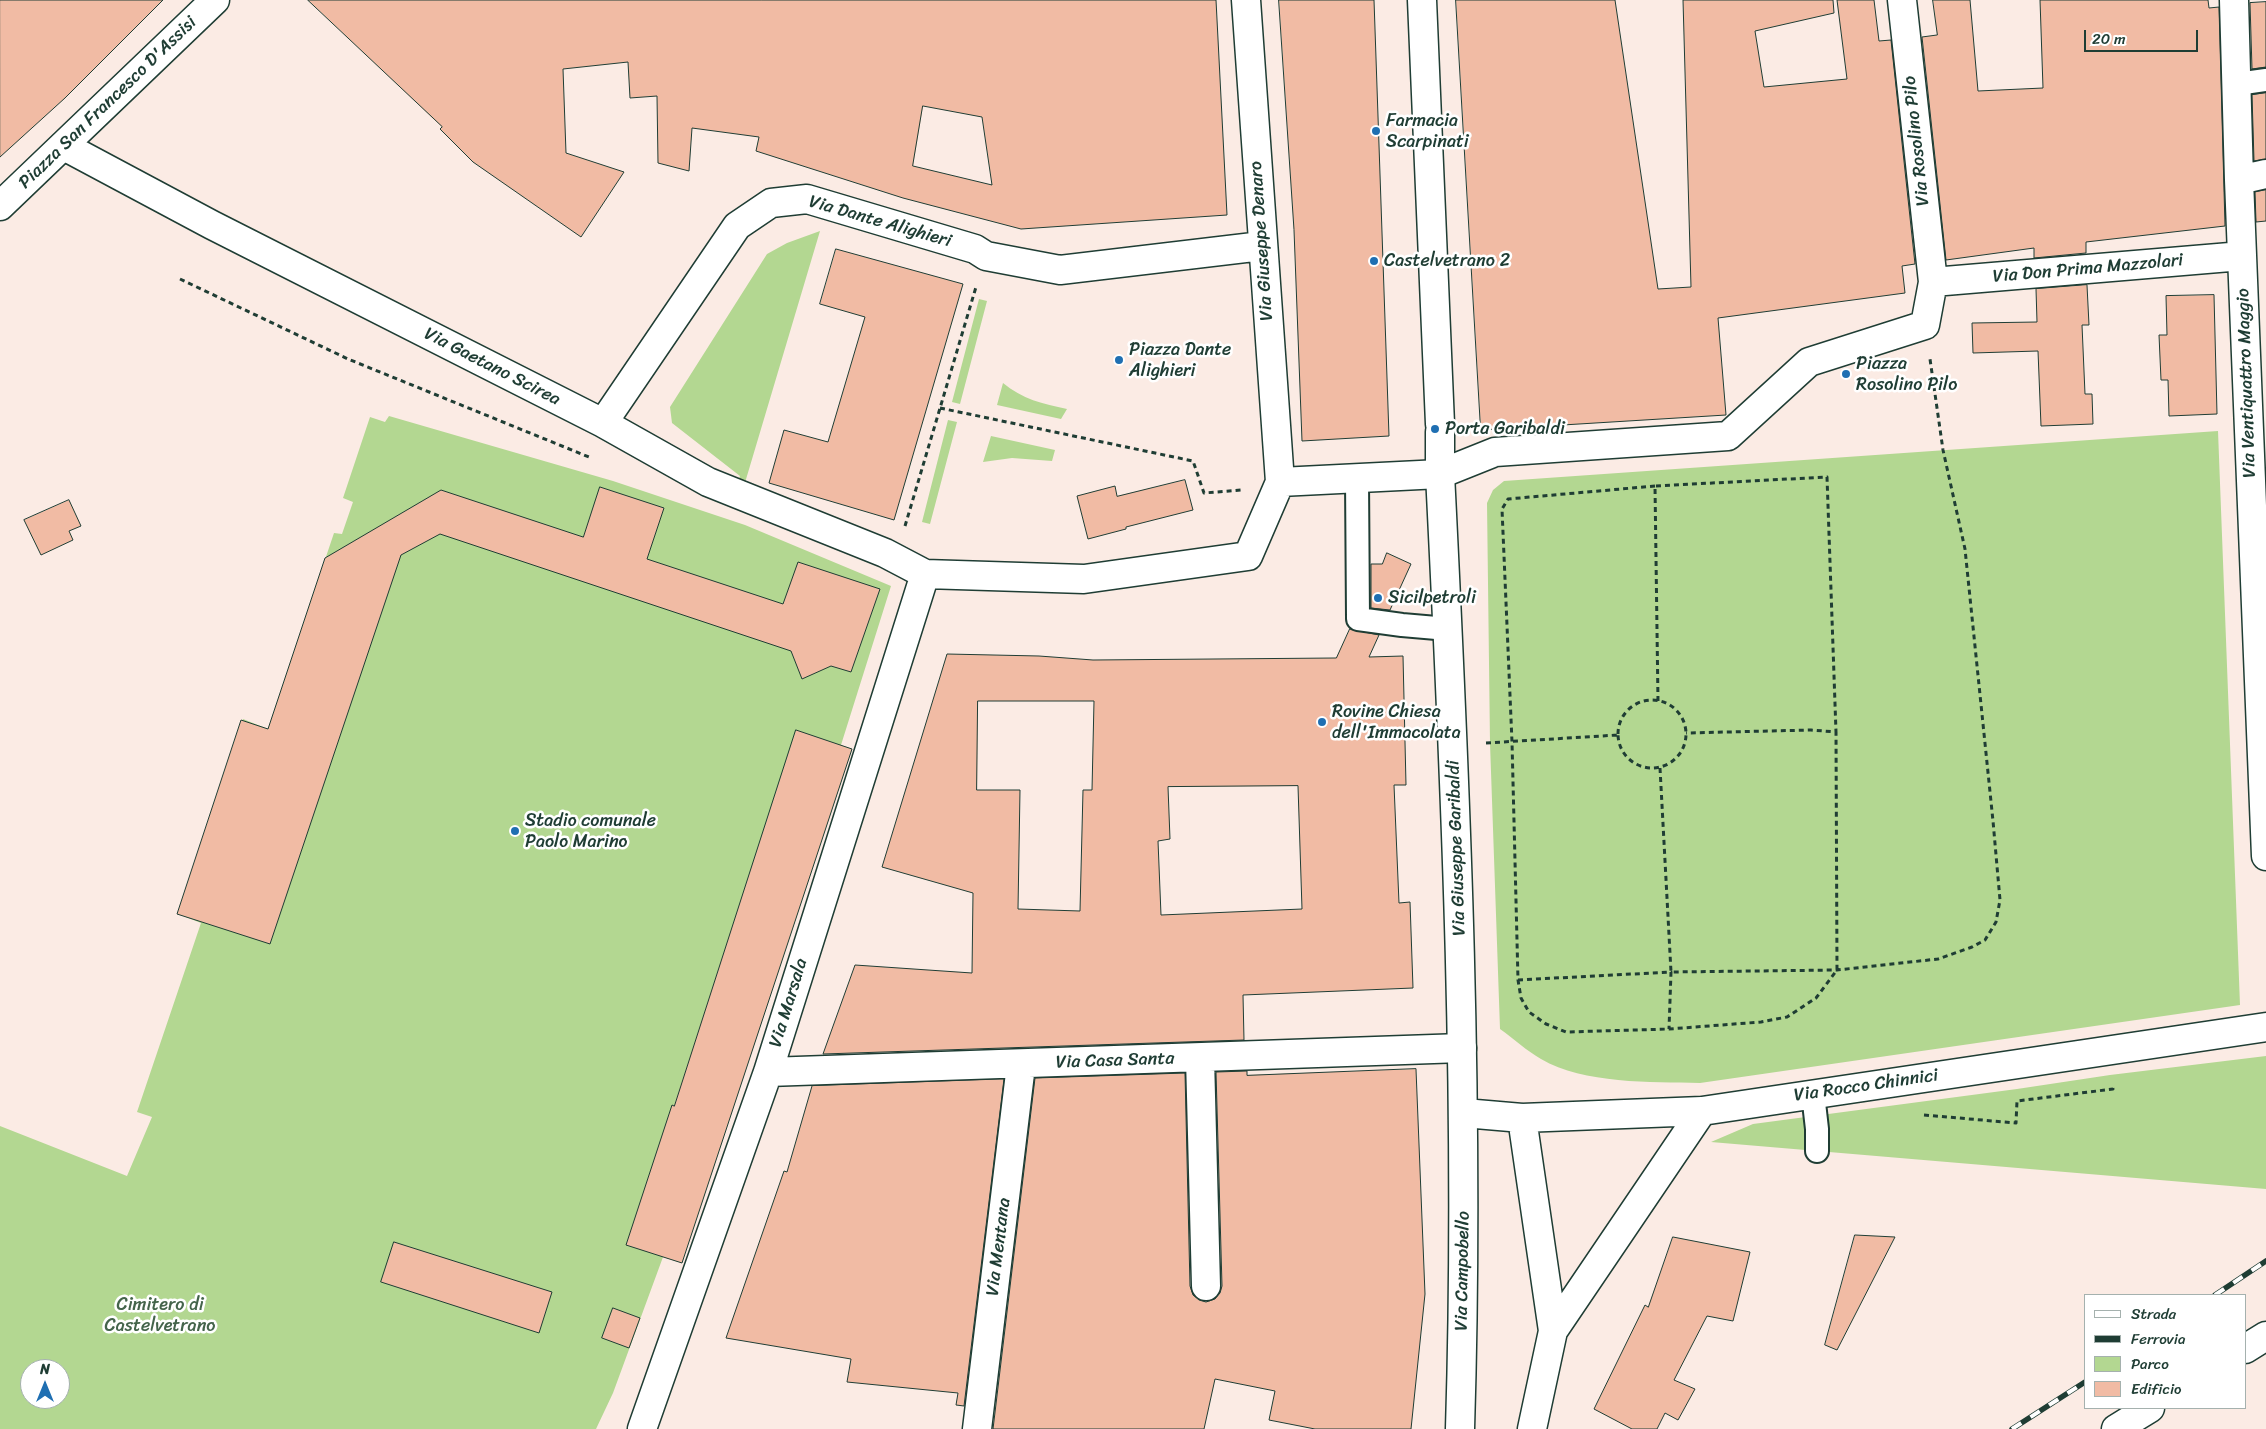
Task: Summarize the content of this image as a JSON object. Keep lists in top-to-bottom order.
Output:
{
  "streets": {
    "street": [
      "Piazza San Francesco D'Assisi",
      "Via Rosolino Pilo",
      "Via Dante Alighieri",
      "Via Giuseppe Denaro",
      "Via Don Prima Mazzolari",
      "Via Gaetano Scirea",
      "Via Ventiquattro Maggio",
      "Via Giuseppe Garibaldi",
      "Via Marsala",
      "Via Casa Santa",
      "Via Rocco Chinnici",
      "Via Mentana",
      "Via Campobello"
    ]
  },
  "crossings": [
    ["Piazza San Francesco D'Assisi", "Via Gaetano Scirea"],
    ["Via Rosolino Pilo", "Via Don Prima Mazzolari"],
    ["Via Dante Alighieri", "Via Giuseppe Denaro"],
    ["Via Dante Alighieri", "Via Gaetano Scirea"],
    ["Via Don Prima Mazzolari", "Via Ventiquattro Maggio"],
    ["Via Gaetano Scirea", "Via Marsala"],
    ["Via Giuseppe Garibaldi", "Via Casa Santa"],
    ["Via Giuseppe Garibaldi", "Via Rocco Chinnici"],
    ["Via Giuseppe Garibaldi", "Via Campobello"],
    ["Via Marsala", "Via Casa Santa"],
    ["Via Casa Santa", "Via Mentana"],
    ["Via Rocco Chinnici", "Via Campobello"]
  ],
  "parks": ["Cimitero di Castelvetrano"],
  "places": [
    "Farmacia Scarpinati",
    "Castelvetrano 2",
    "Piazza Dante Alighieri",
    "Piazza Rosolino Pilo",
    "Porta Garibaldi",
    "Sicilpetroli",
    "Rovine Chiesa dell'Immacolata",
    "Stadio comunale Paolo Marino"
  ],
  "legend": [
    "Strada",
    "Ferrovia",
    "Parco",
    "Edificio"
  ],
  "scale_bar": "20 m",
  "north": "top"
}
